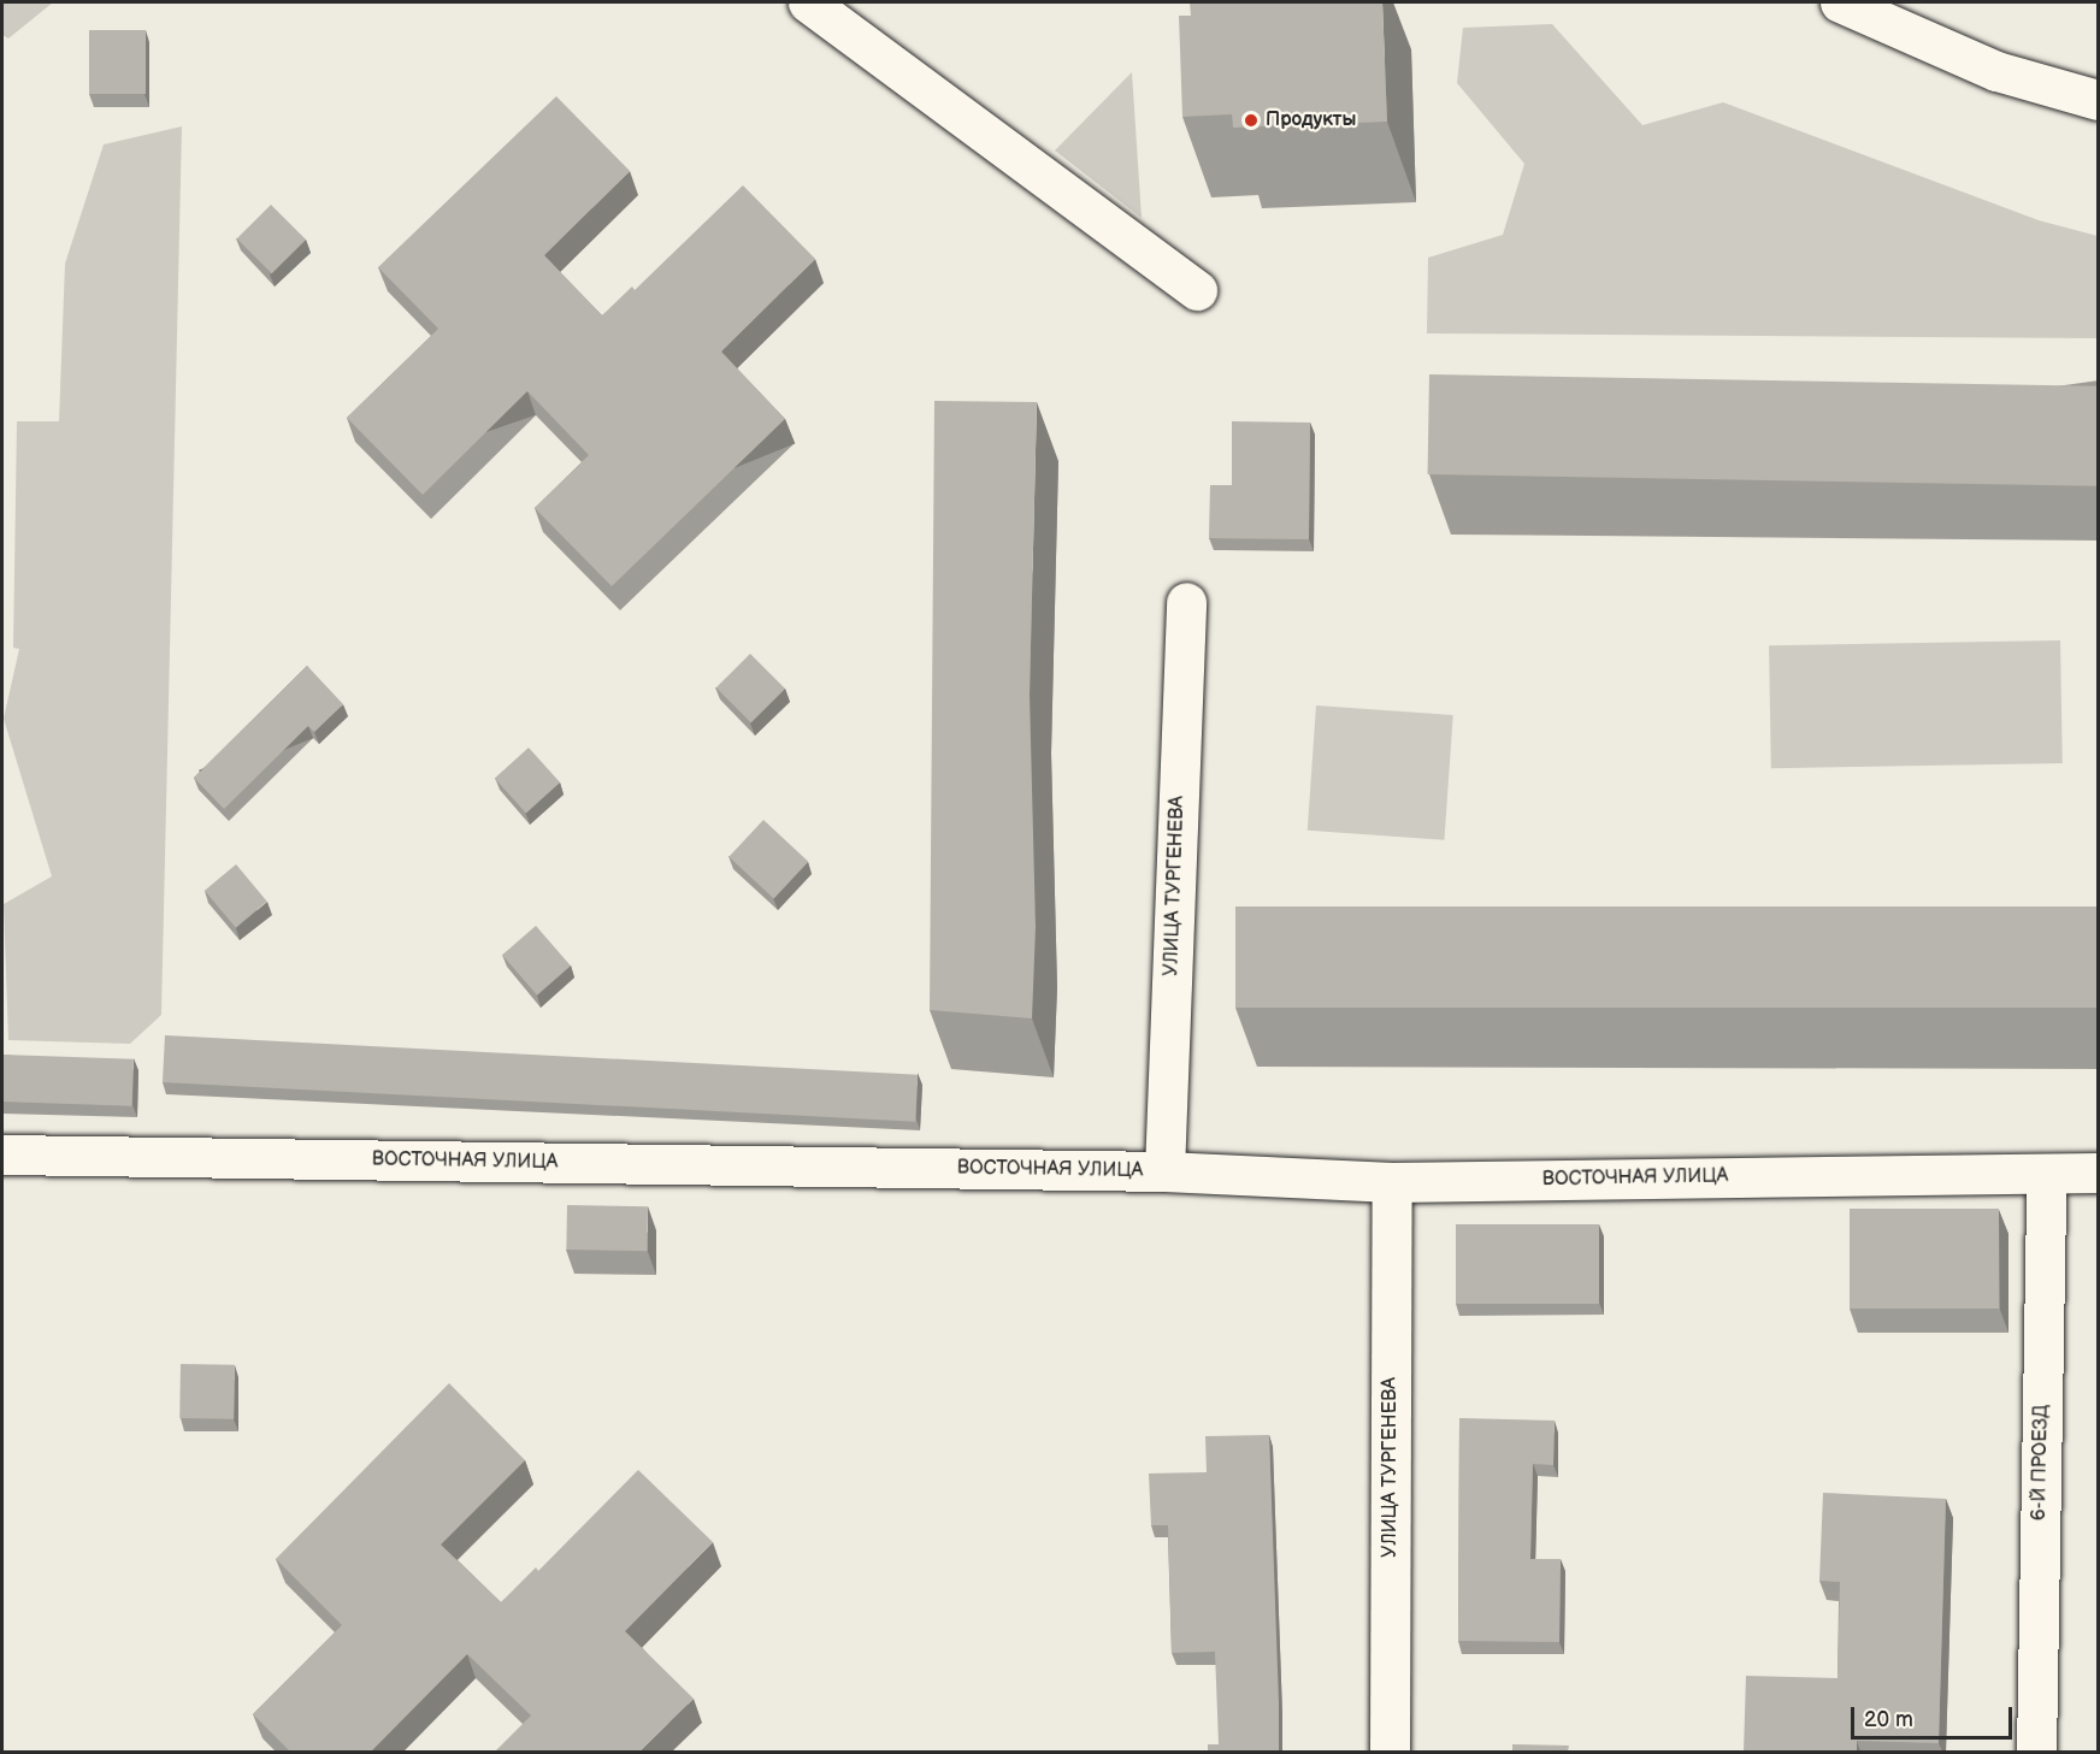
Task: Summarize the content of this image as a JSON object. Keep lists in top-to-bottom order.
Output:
{
  "streets": {
    "street": ["УЛИЦА ТУРГЕНЕВА", "ВОСТОЧНАЯ УЛИЦА", "6-Й ПРОЕЗД"]
  },
  "crossings": [
    ["УЛИЦА ТУРГЕНЕВА", "ВОСТОЧНАЯ УЛИЦА"],
    ["ВОСТОЧНАЯ УЛИЦА", "6-Й ПРОЕЗД"]
  ],
  "places": ["Продукты"],
  "scale_bar": "20 m"
}
